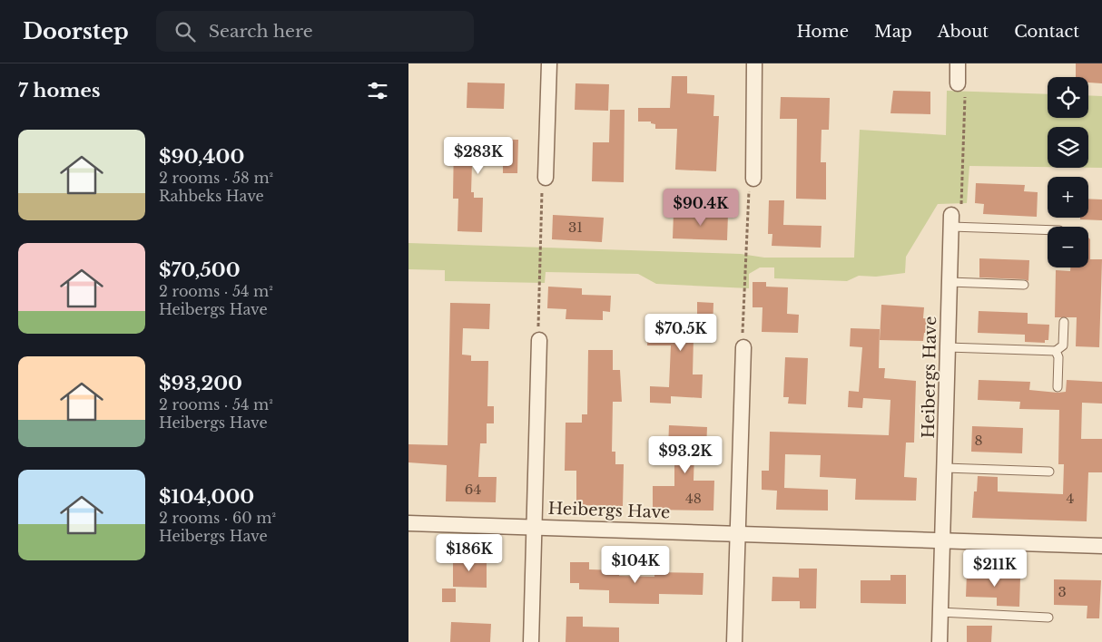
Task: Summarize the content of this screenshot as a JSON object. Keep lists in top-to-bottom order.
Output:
{
  "streets": {
    "street": ["Heibergs Have"]
  },
  "house_numbers": [
    "31",
    "8",
    "64",
    "48",
    "4",
    "3"
  ],
  "page": {
    "header": "Doorstep",
    "search": "Search here",
    "nav": [
      "Home",
      "Map",
      "About",
      "Contact"
    ],
    "heading": "7 homes",
    "map_buttons": ["+", "−"],
    "list": [
      {
        "name": "$90,400",
        "note": "2 rooms · 58 m² · Rahbeks Have"
      },
      {
        "name": "$70,500",
        "note": "2 rooms · 54 m² · Heibergs Have"
      },
      {
        "name": "$93,200",
        "note": "2 rooms · 54 m² · Heibergs Have"
      },
      {
        "name": "$104,000",
        "note": "2 rooms · 60 m² · Heibergs Have"
      }
    ],
    "price": [
      "$283K",
      "$90.4K",
      "$70.5K",
      "$93.2K",
      "$186K",
      "$104K",
      "$211K"
    ]
  }
}
